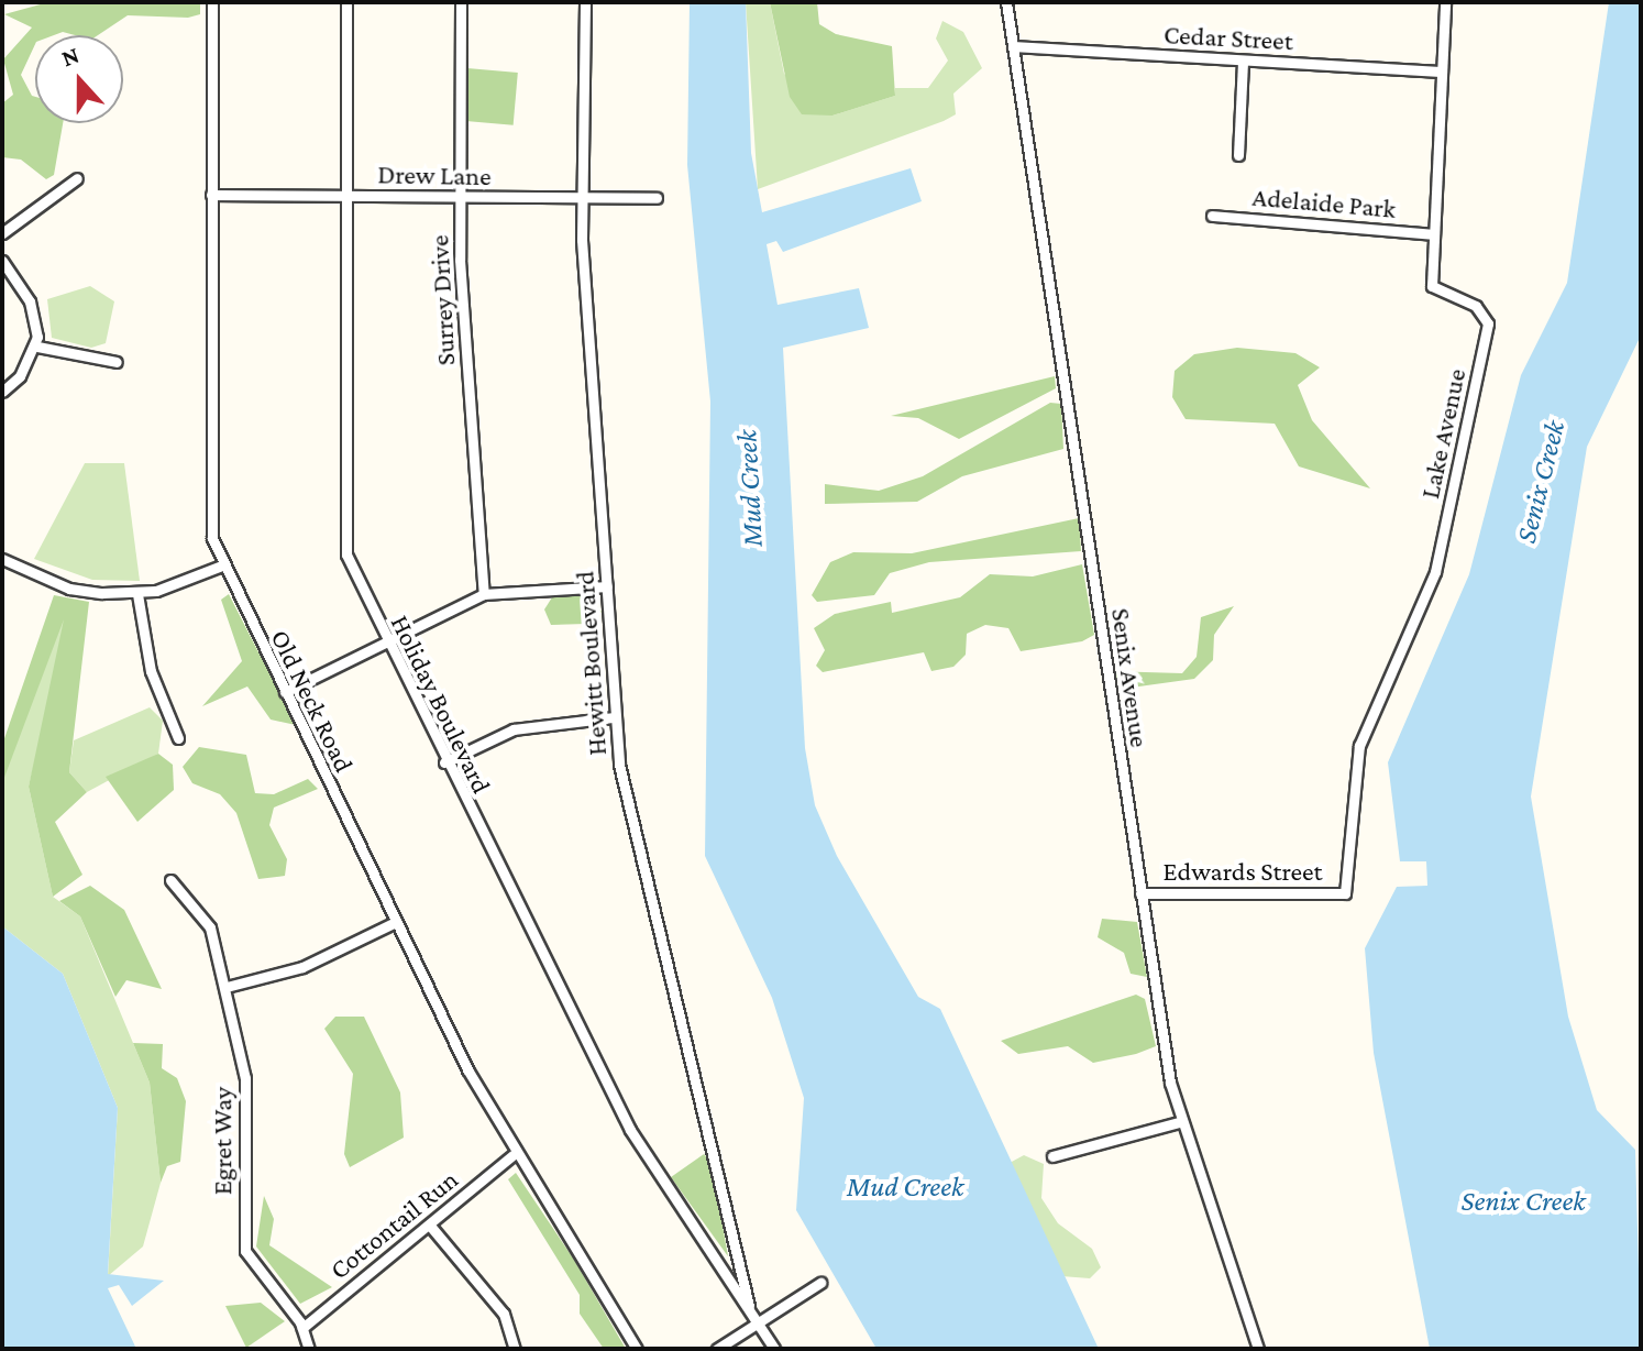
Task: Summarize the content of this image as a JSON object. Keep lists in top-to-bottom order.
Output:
{
  "streets": {
    "street": [
      "Cedar Street",
      "Drew Lane",
      "Adelaide Park",
      "Surrey Drive",
      "Lake Avenue",
      "Hewitt Boulevard",
      "Senix Avenue",
      "Old Neck Road",
      "Holiday Boulevard",
      "Edwards Street",
      "Egret Way",
      "Cottontail Run"
    ]
  },
  "crossings": [
    ["Cedar Street", "Lake Avenue"],
    ["Cedar Street", "Senix Avenue"],
    ["Drew Lane", "Surrey Drive"],
    ["Drew Lane", "Hewitt Boulevard"],
    ["Drew Lane", "Old Neck Road"],
    ["Drew Lane", "Holiday Boulevard"],
    ["Adelaide Park", "Lake Avenue"],
    ["Lake Avenue", "Edwards Street"],
    ["Hewitt Boulevard", "Holiday Boulevard"],
    ["Senix Avenue", "Edwards Street"],
    ["Old Neck Road", "Cottontail Run"],
    ["Egret Way", "Cottontail Run"]
  ],
  "water": ["Senix Creek", "Mud Creek"],
  "north": "top"
}
